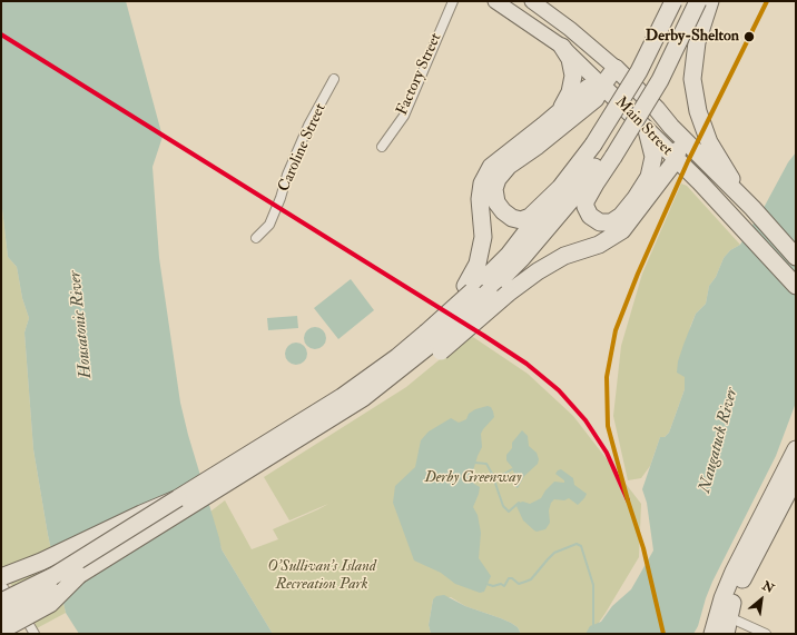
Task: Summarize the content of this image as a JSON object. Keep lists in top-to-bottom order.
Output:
{
  "streets": {
    "highway": ["Main Street"],
    "street": ["Factory Street", "Caroline Street"]
  },
  "water": ["Housatonic River", "Naugatuck River"],
  "parks": ["Derby Greenway", "O'Sullivan's Island Recreation Park"],
  "places": ["Derby-Shelton"],
  "north": "top right"
}
